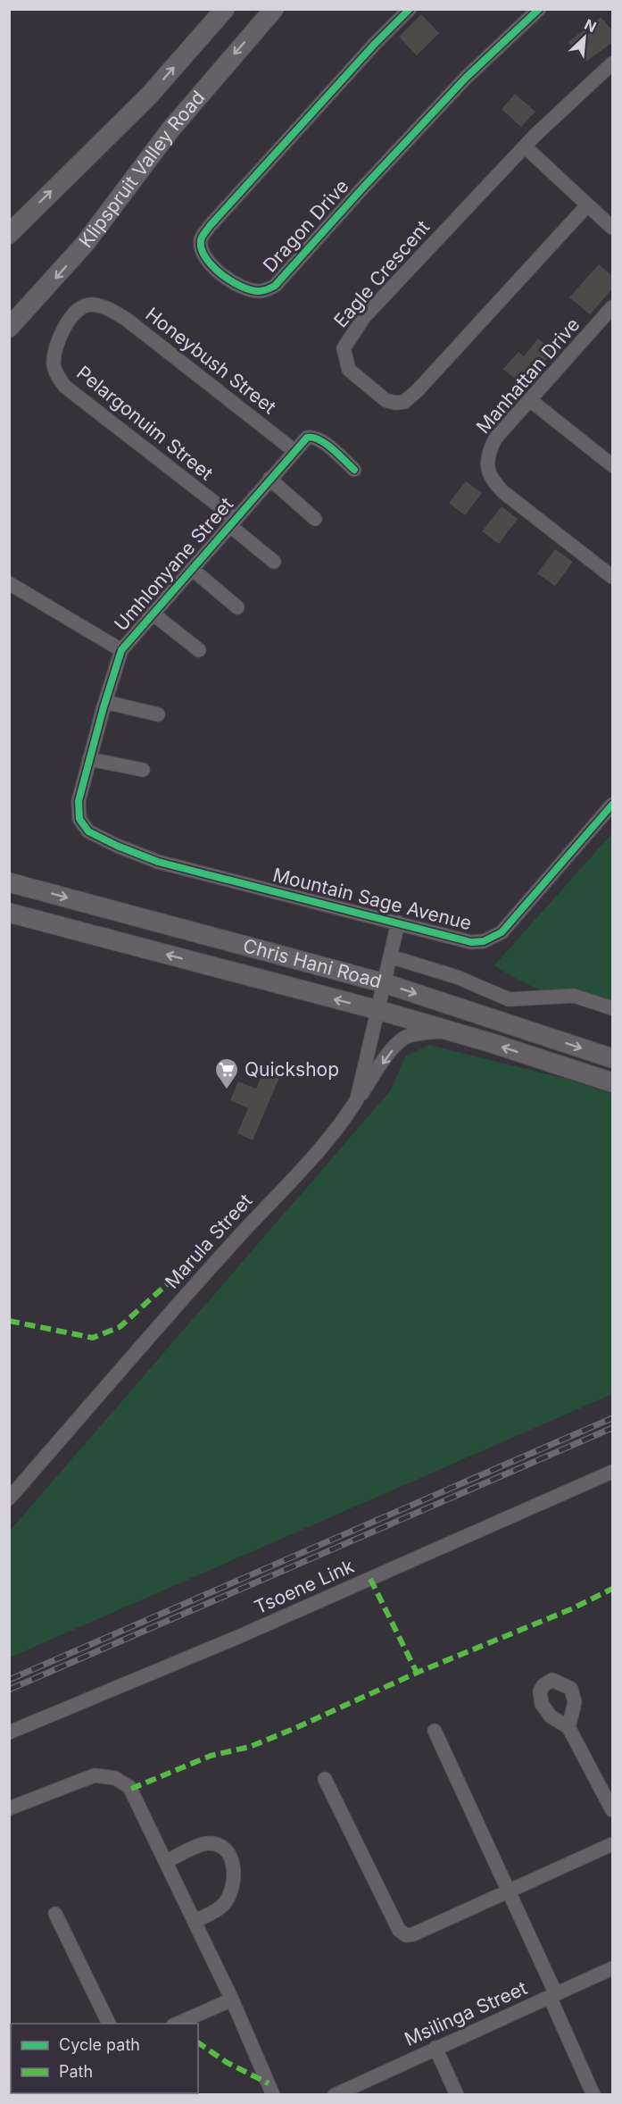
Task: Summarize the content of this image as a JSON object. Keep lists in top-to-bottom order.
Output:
{
  "streets": {
    "main road": ["Klipspruit Valley Road", "Chris Hani Road"],
    "street": [
      "Dragon Drive",
      "Eagle Crescent",
      "Honeybush Street",
      "Manhattan Drive",
      "Pelargonuim Street",
      "Umhlonyane Street",
      "Mountain Sage Avenue",
      "Marula Street",
      "Tsoene Link",
      "Msilinga Street"
    ]
  },
  "crossings": [
    ["Honeybush Street", "Pelargonuim Street"],
    ["Honeybush Street", "Umhlonyane Street"],
    ["Pelargonuim Street", "Umhlonyane Street"],
    ["Umhlonyane Street", "Mountain Sage Avenue"],
    ["Mountain Sage Avenue", "Chris Hani Road"],
    ["Mountain Sage Avenue", "Marula Street"],
    ["Chris Hani Road", "Marula Street"]
  ],
  "places": {
    "supermarket": ["Quickshop"]
  },
  "legend": ["Cycle path", "Path"],
  "north": "top right"
}
